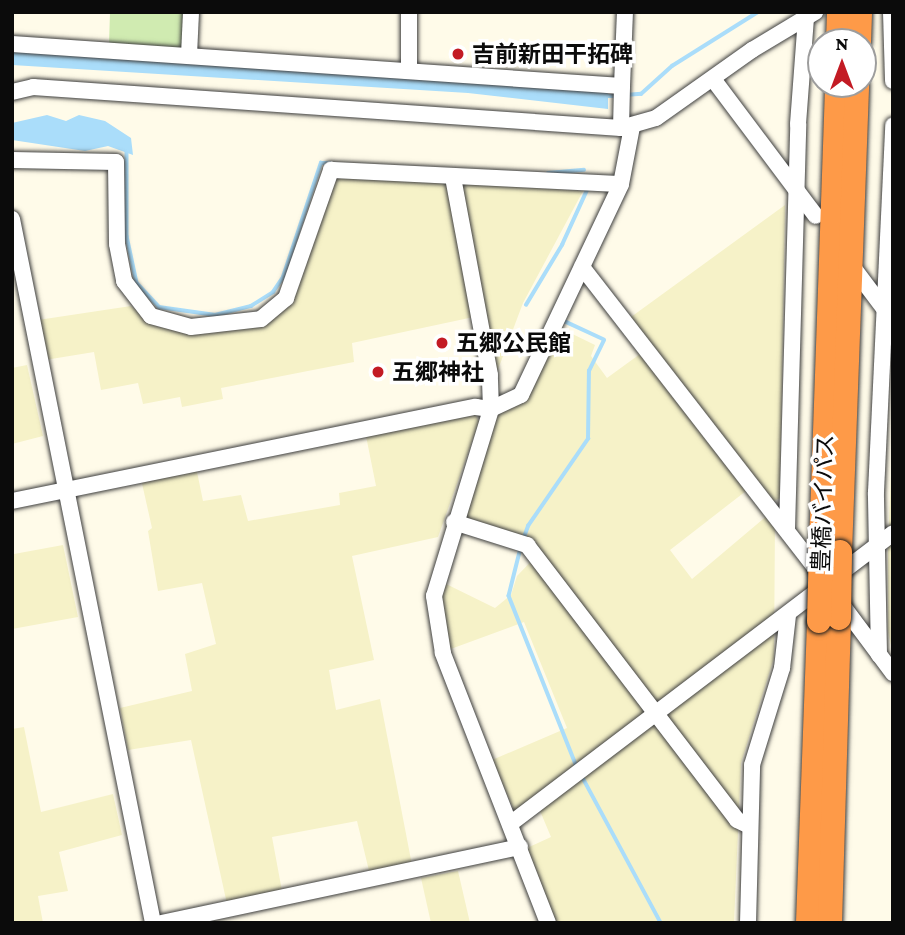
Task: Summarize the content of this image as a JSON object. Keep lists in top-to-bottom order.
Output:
{
  "streets": {
    "highway": ["豊橋バイパス"]
  },
  "places": ["吉前新田干拓碑", "五郷公民館", "五郷神社"],
  "north": "top"
}
